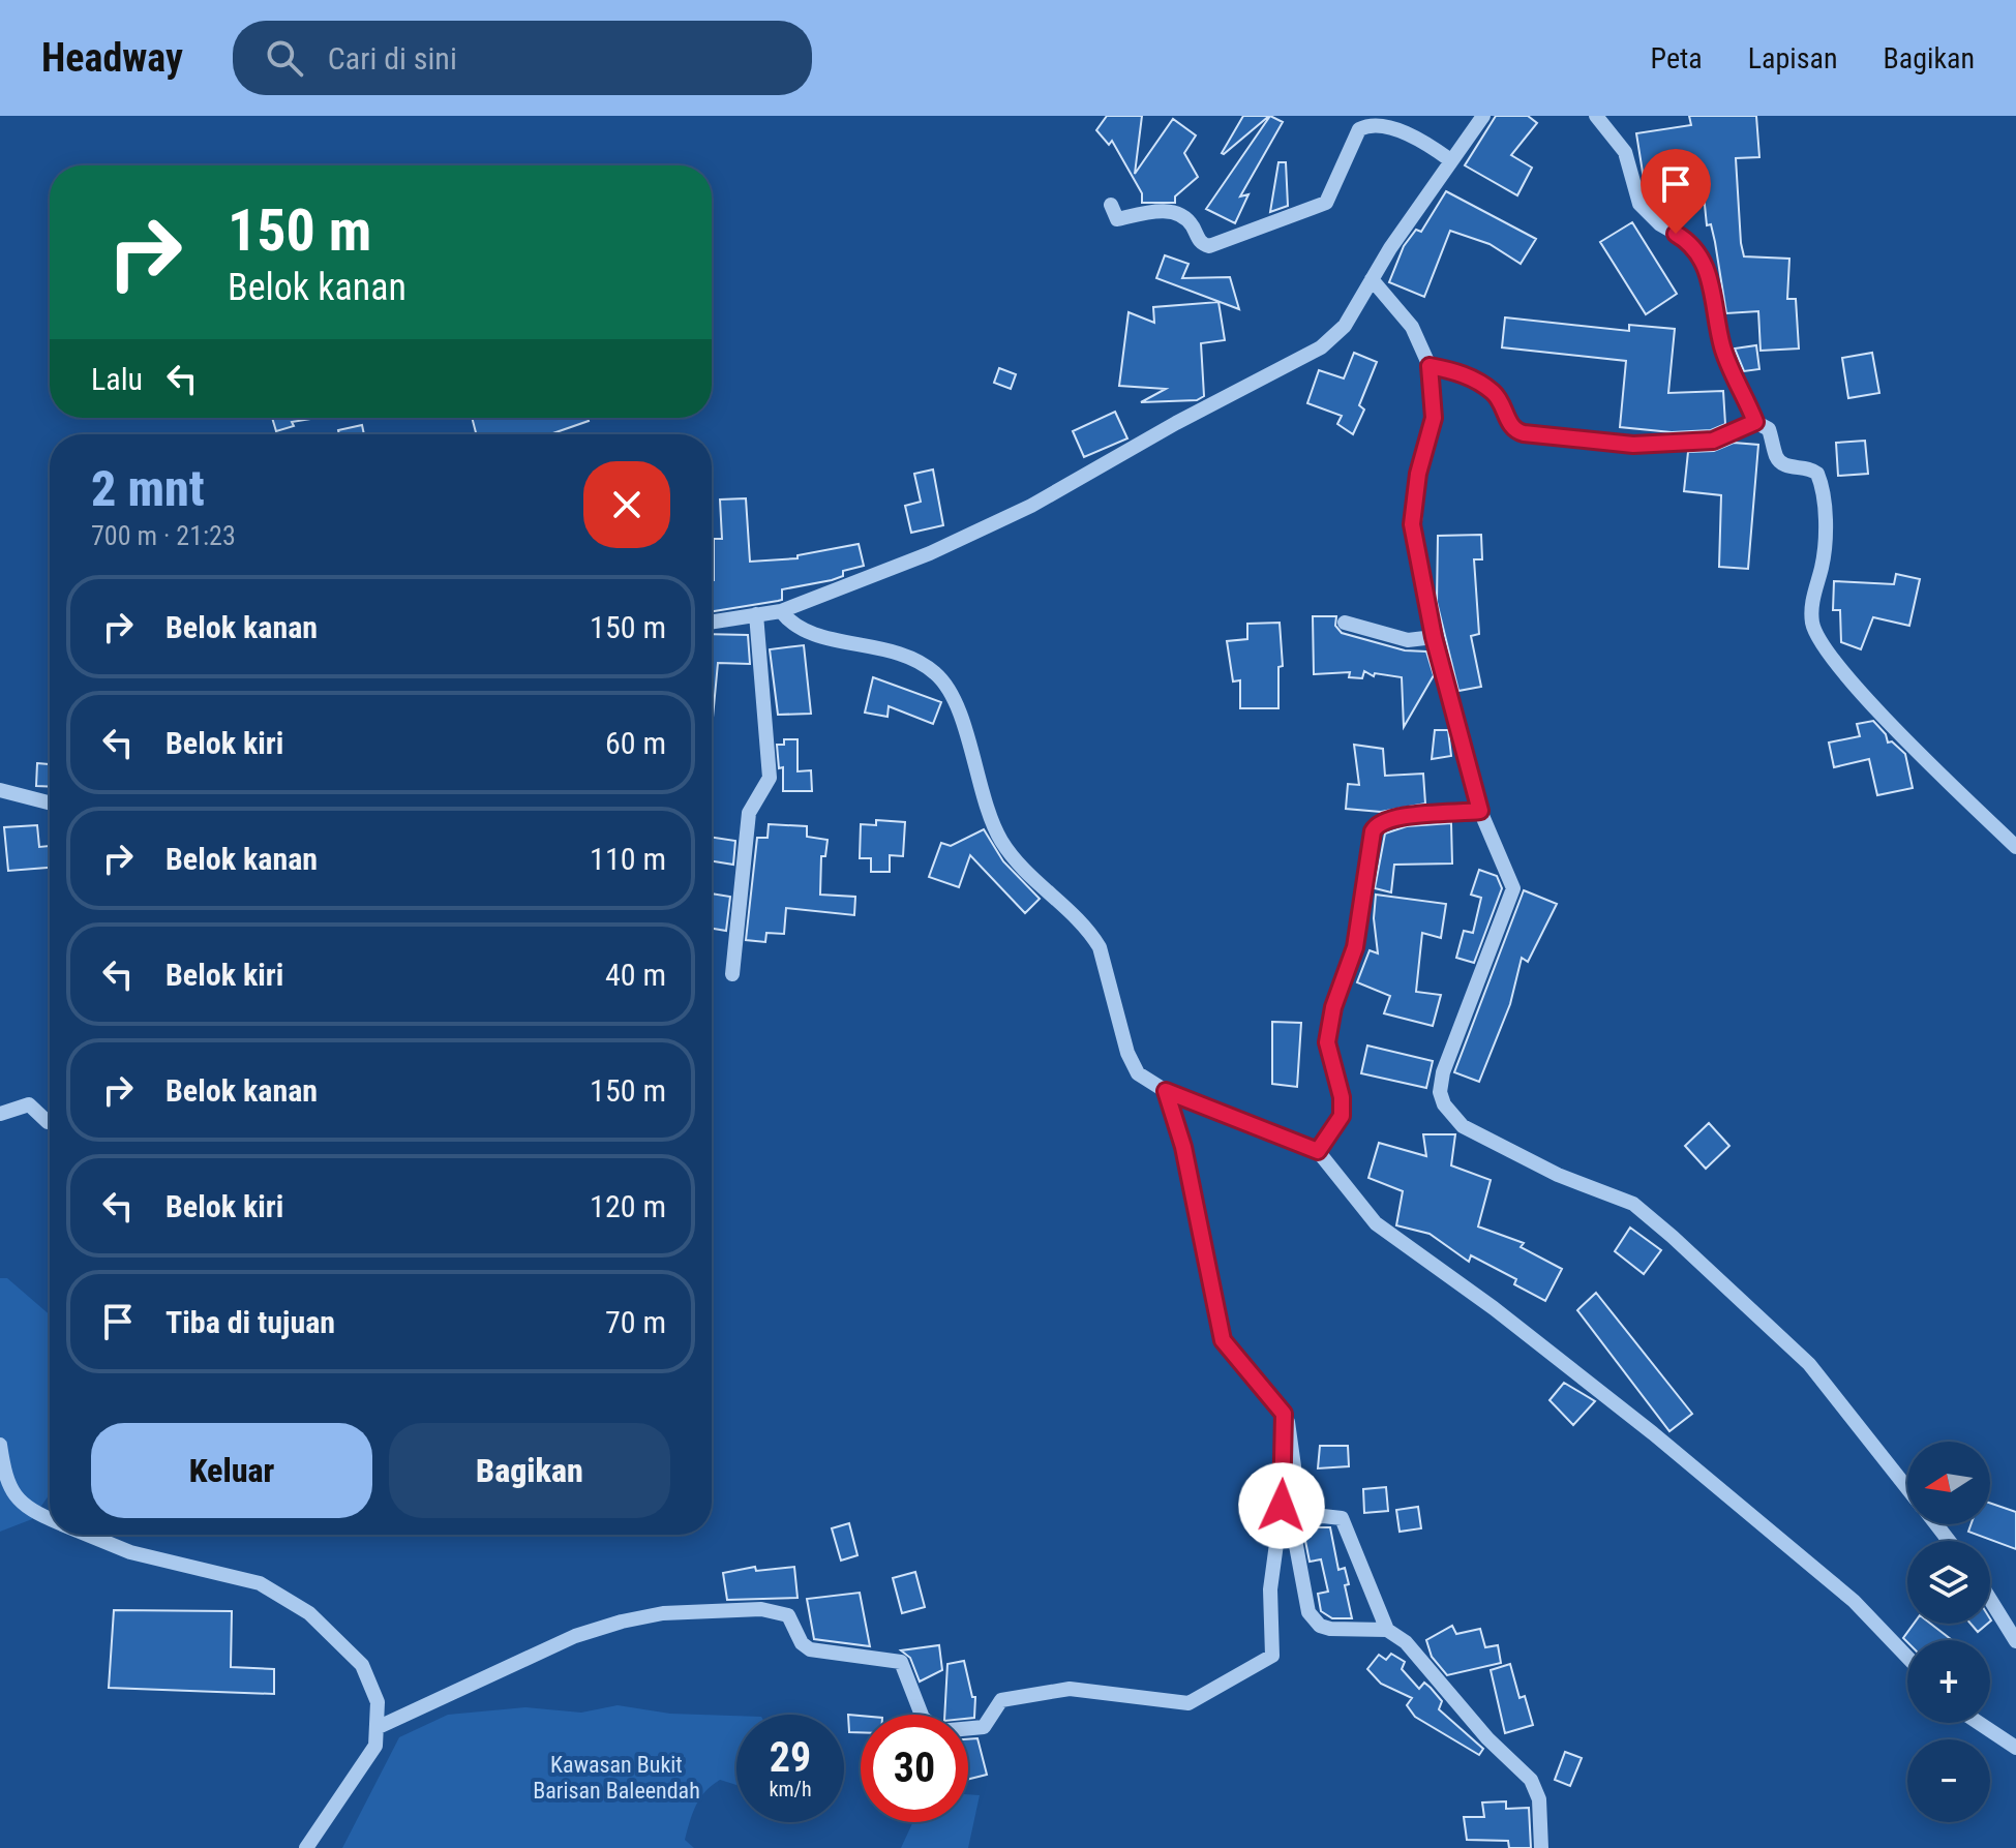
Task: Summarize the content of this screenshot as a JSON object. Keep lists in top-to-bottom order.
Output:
{
  "parks": ["Kawasan Bukit Barisan Baleendah"],
  "north": "left",
  "page": {
    "header": "Headway",
    "search": "Cari di sini",
    "nav": ["Peta", "Lapisan", "Bagikan"],
    "turn": ["150 m", "Belok kanan"],
    "then": "Lalu",
    "heading": ["2 mnt", "700 m · 21:23"],
    "list": [
      {
        "name": "Belok kanan",
        "value": "150 m"
      },
      {
        "name": "Belok kiri",
        "value": "60 m"
      },
      {
        "name": "Belok kanan",
        "value": "110 m"
      },
      {
        "name": "Belok kiri",
        "value": "40 m"
      },
      {
        "name": "Belok kanan",
        "value": "150 m"
      },
      {
        "name": "Belok kiri",
        "value": "120 m"
      },
      {
        "name": "Tiba di tujuan",
        "value": "70 m"
      }
    ],
    "buttons": ["Keluar", "Bagikan"],
    "map_buttons": ["+", "−"],
    "speed": "29 km/h",
    "limit": "30"
  }
}
